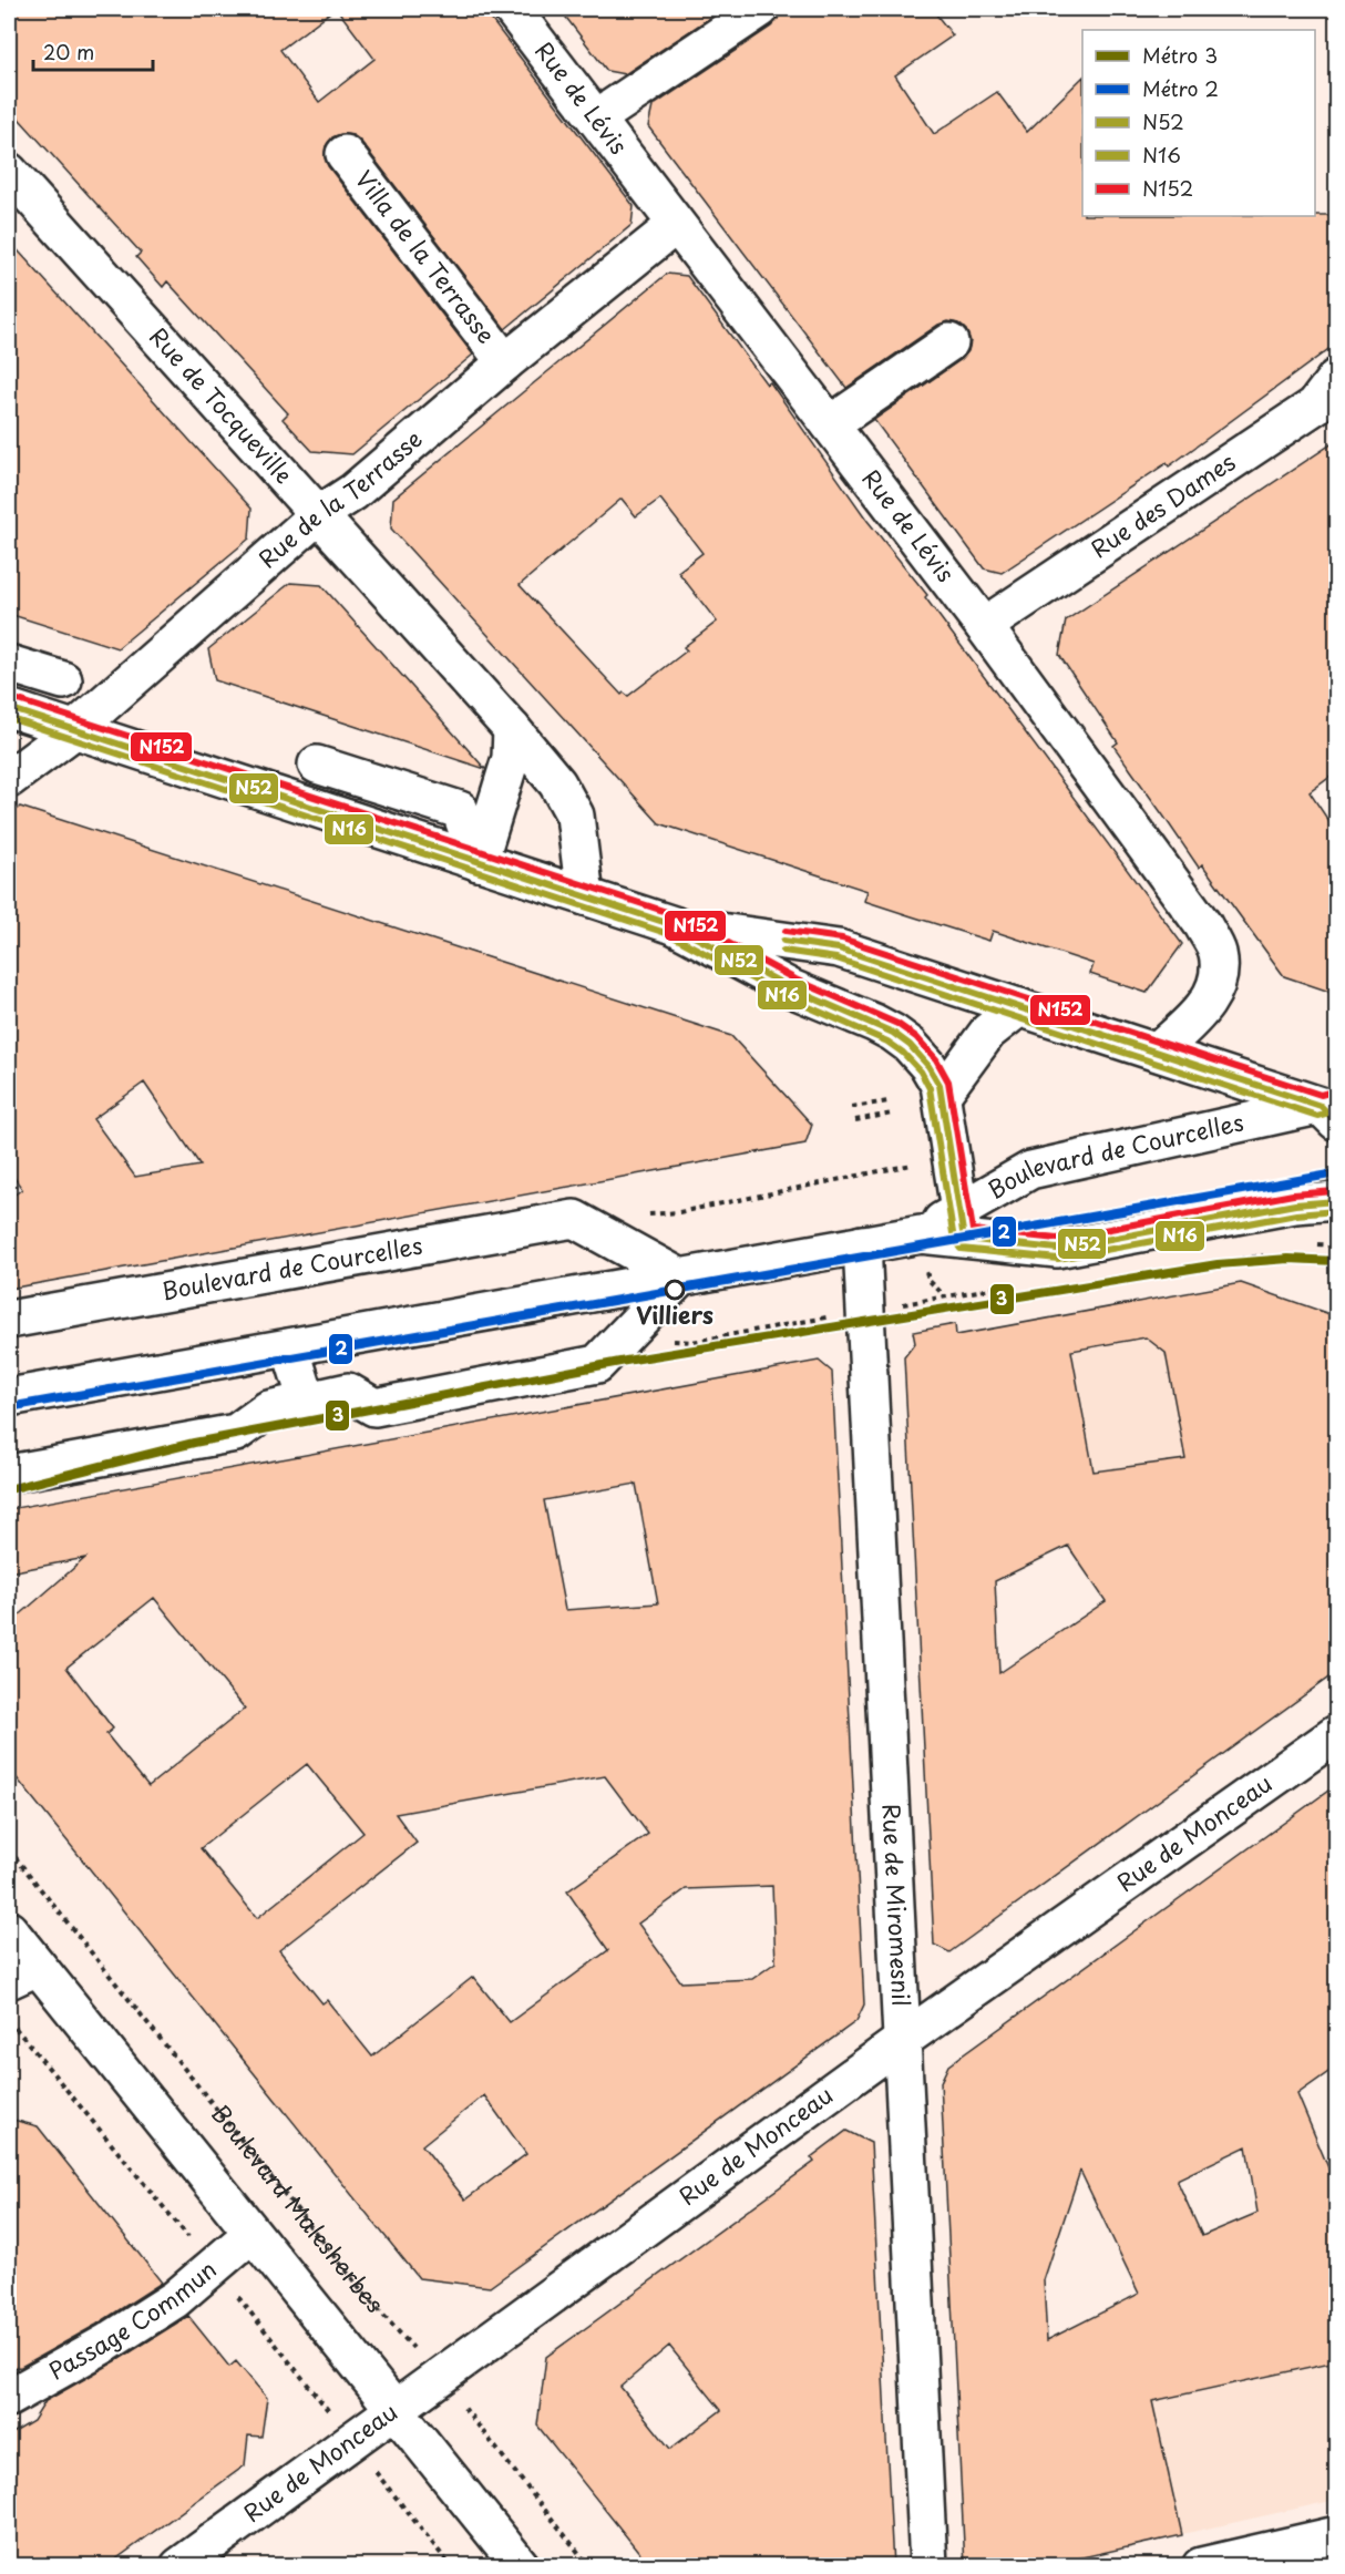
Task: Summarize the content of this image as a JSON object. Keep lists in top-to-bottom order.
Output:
{
  "streets": {
    "street": [
      "Rue de Lévis",
      "Villa de la Terrasse",
      "Rue de Tocqueville",
      "Rue de la Terrasse",
      "Rue des Dames",
      "Boulevard de Courcelles",
      "Rue de Monceau",
      "Rue de Miromesnil",
      "Passage Commun"
    ],
    "path": ["Boulevard Malesherbes"]
  },
  "crossings": [
    ["Rue de Lévis", "Rue de la Terrasse"],
    ["Rue de Lévis", "Rue des Dames"],
    ["Villa de la Terrasse", "Rue de la Terrasse"],
    ["Rue de Tocqueville", "Rue de la Terrasse"],
    ["Boulevard de Courcelles", "Rue de Miromesnil"],
    ["Rue de Monceau", "Rue de Miromesnil"],
    ["Rue de Monceau", "Boulevard Malesherbes"]
  ],
  "places": ["Villiers"],
  "lines": [
    "transit line N152",
    "transit line N52",
    "transit line N16",
    "metro line 2",
    "metro line 3"
  ],
  "legend": [
    "Métro 3",
    "Métro 2",
    "N52",
    "N16",
    "N152"
  ],
  "scale_bar": "20 m"
}
